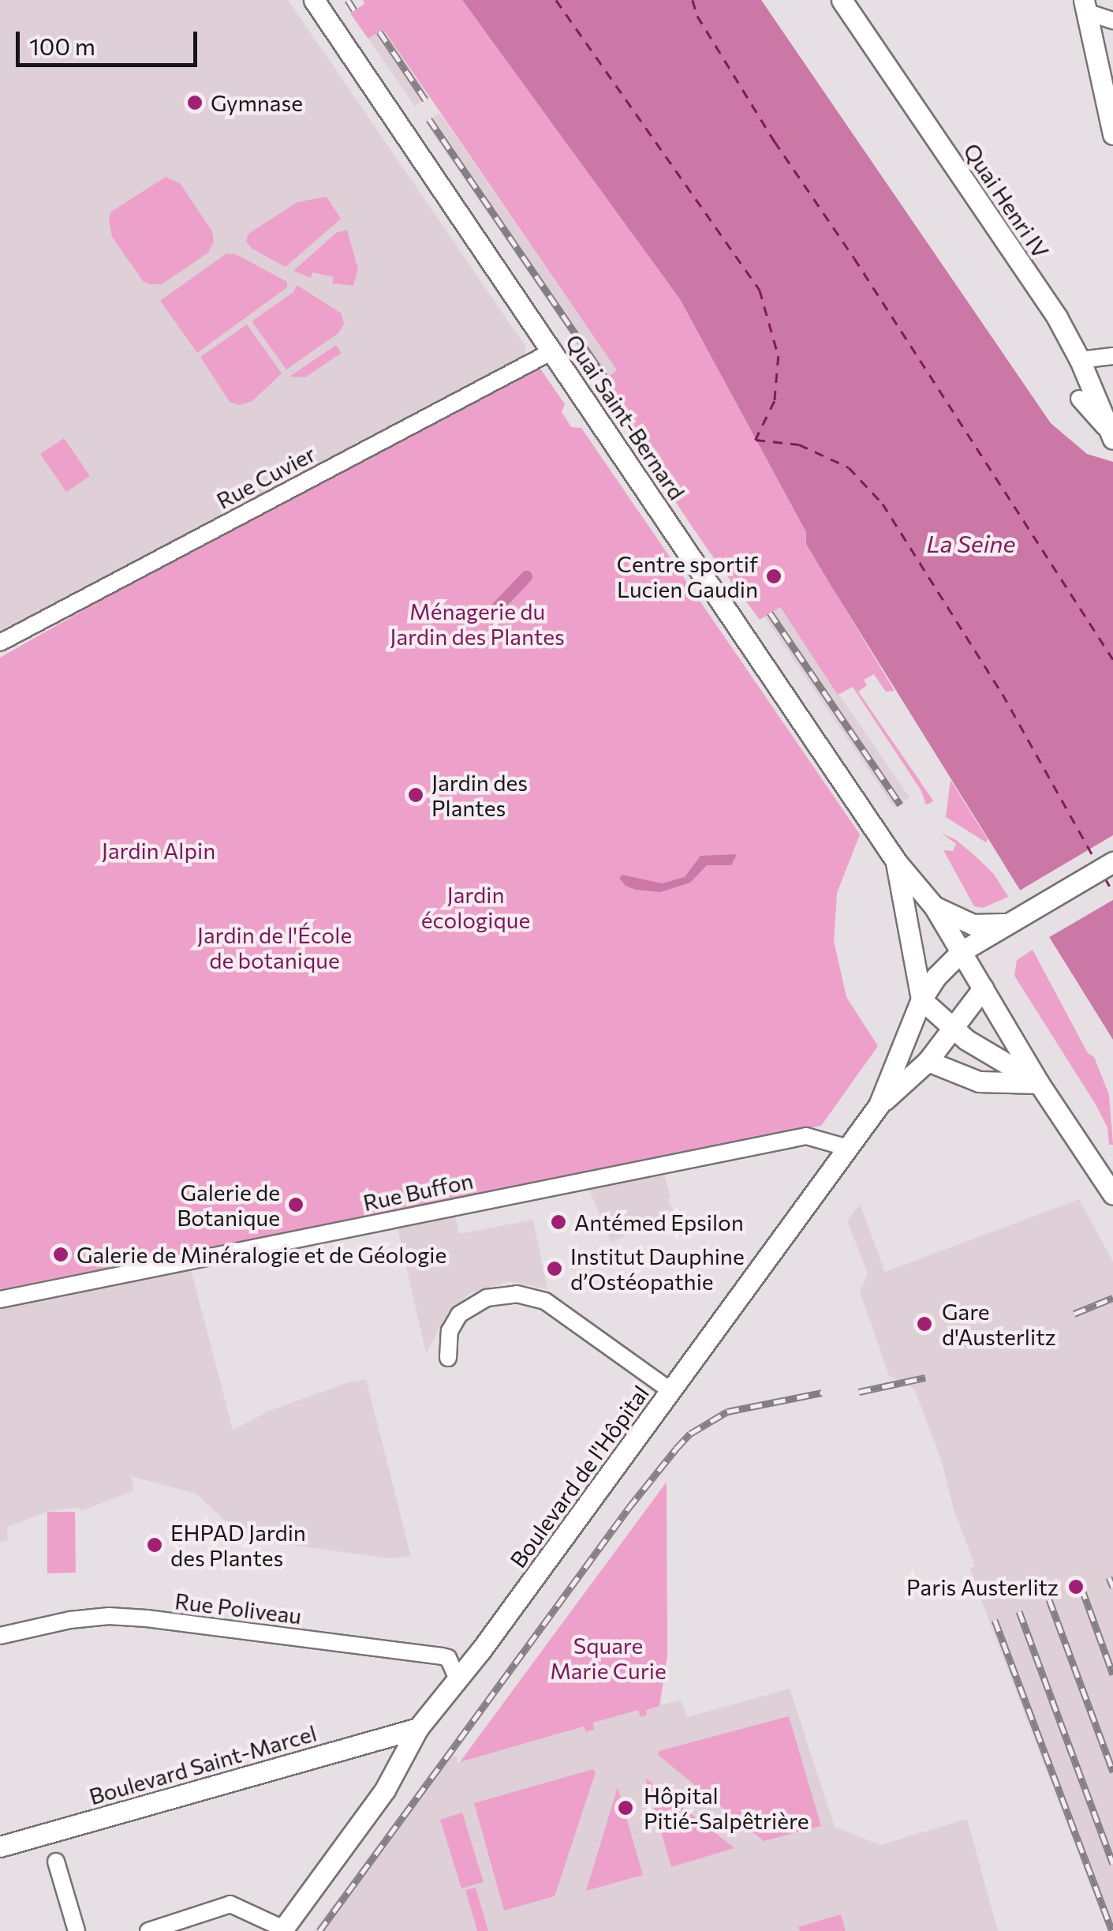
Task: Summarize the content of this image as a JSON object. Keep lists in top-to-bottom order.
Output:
{
  "streets": {
    "main road": [
      "Quai Henri IV",
      "Quai Saint-Bernard",
      "Boulevard de l'Hôpital",
      "Boulevard Saint-Marcel"
    ],
    "street": ["Rue Cuvier", "Rue Buffon", "Rue Poliveau"]
  },
  "crossings": [
    ["Quai Saint-Bernard", "Rue Cuvier"],
    ["Quai Saint-Bernard", "Boulevard de l'Hôpital"],
    ["Rue Buffon", "Boulevard de l'Hôpital"],
    ["Boulevard de l'Hôpital", "Rue Poliveau"],
    ["Boulevard de l'Hôpital", "Boulevard Saint-Marcel"]
  ],
  "water": ["La Seine"],
  "parks": [
    "Ménagerie du Jardin des Plantes",
    "Jardin Alpin",
    "Jardin écologique",
    "Jardin de l'École de botanique",
    "Square Marie Curie"
  ],
  "places": [
    "Gymnase",
    "Centre sportif Lucien Gaudin",
    "Jardin des Plantes",
    "Galerie de Botanique",
    "Antémed Epsilon",
    "Galerie de Minéralogie et de Géologie",
    "Institut Dauphine d’Ostéopathie",
    "Gare d'Austerlitz",
    "EHPAD Jardin des Plantes",
    "Paris Austerlitz",
    "Hôpital Pitié-Salpêtrière"
  ],
  "scale_bar": "100 m"
}
